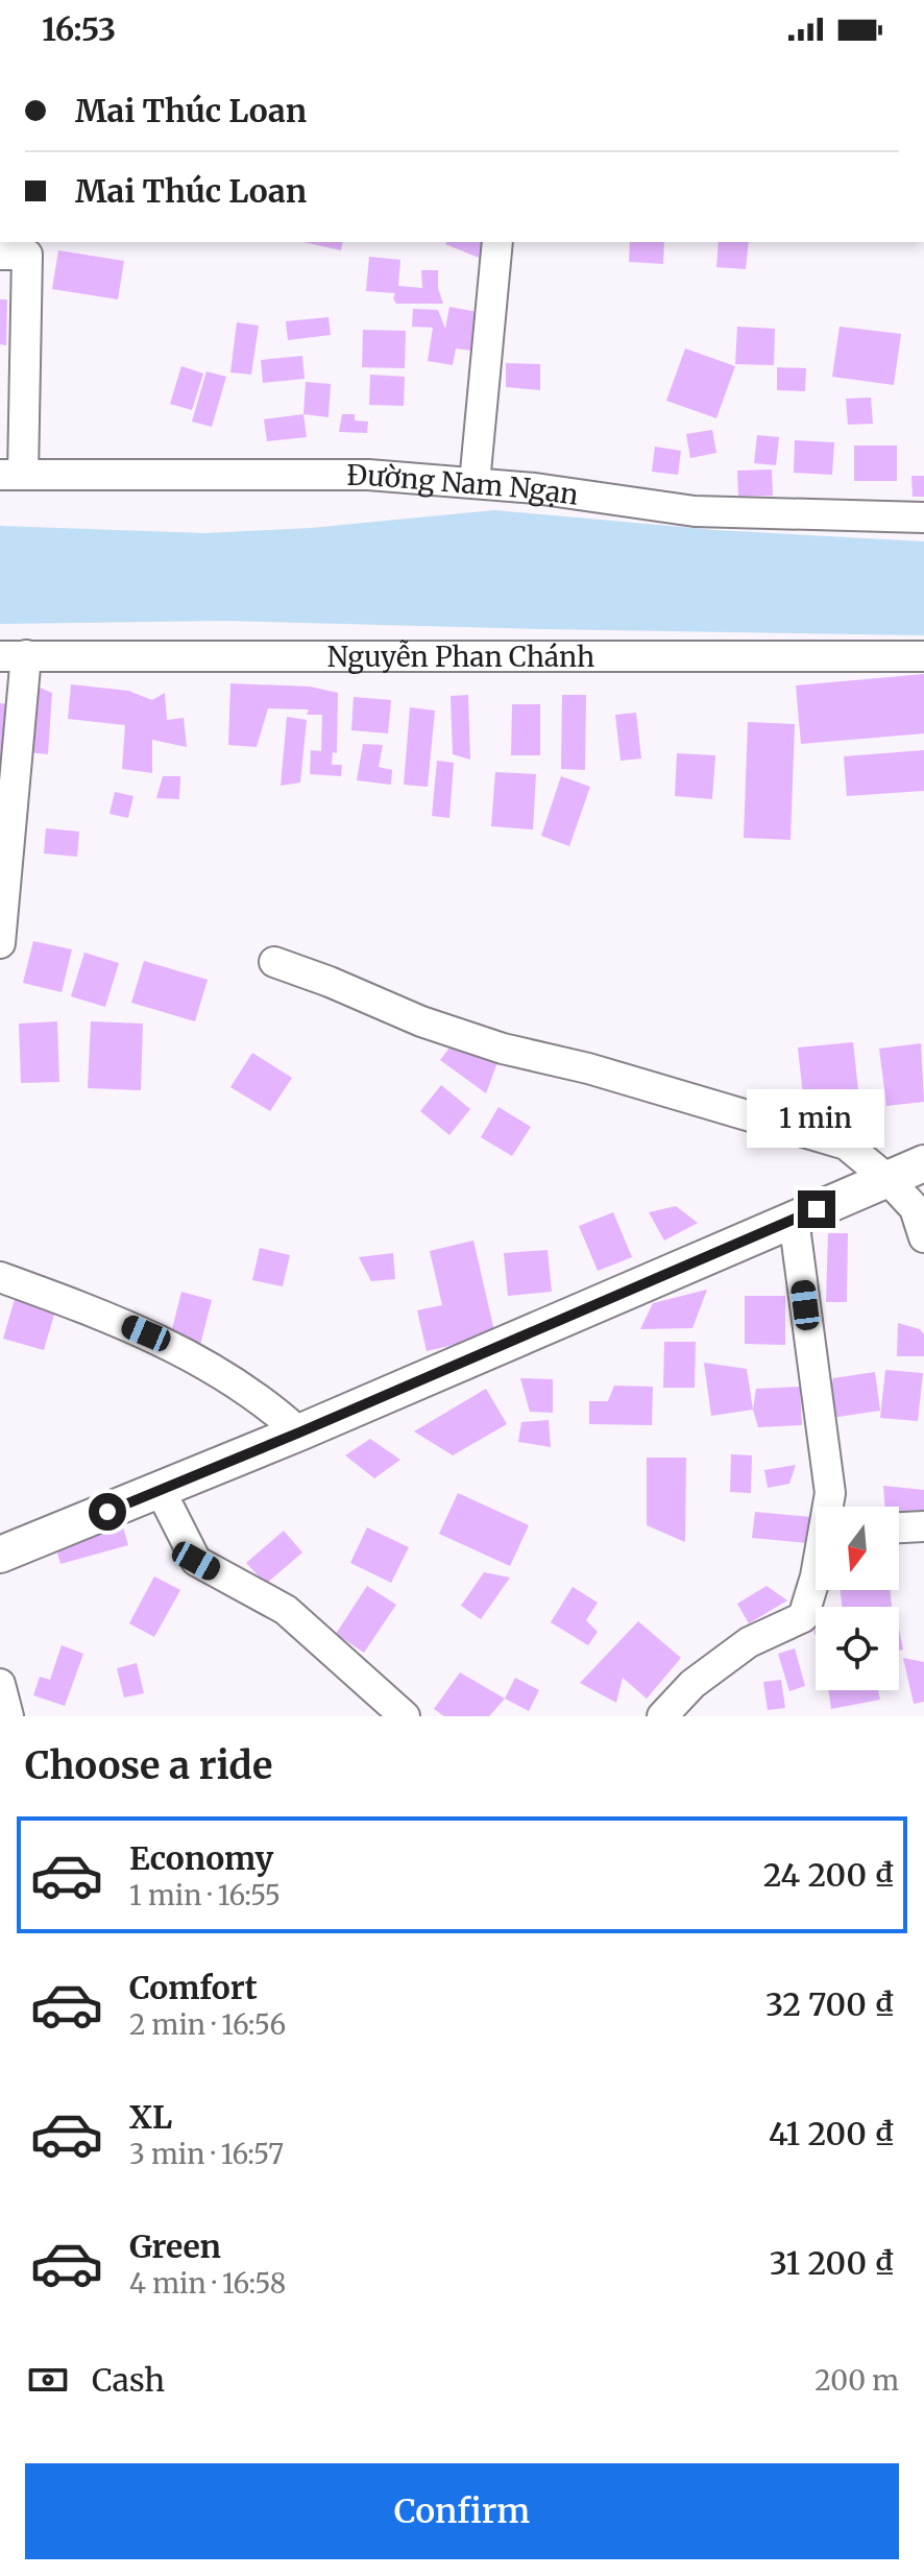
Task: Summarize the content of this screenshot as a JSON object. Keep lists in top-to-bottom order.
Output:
{
  "streets": {
    "street": ["Đường Nam Ngạn", "Nguyễn Phan Chánh"]
  },
  "north": "bottom",
  "page": {
    "status": "16:53",
    "banner": ["Mai Thúc Loan", "Mai Thúc Loan"],
    "bubble": "1 min",
    "heading": "Choose a ride",
    "list": [
      {
        "name": "Economy",
        "note": "1 min · 16:55",
        "value": "24 200 ₫"
      },
      {
        "name": "Comfort",
        "note": "2 min · 16:56",
        "value": "32 700 ₫"
      },
      {
        "name": "XL",
        "note": "3 min · 16:57",
        "value": "41 200 ₫"
      },
      {
        "name": "Green",
        "note": "4 min · 16:58",
        "value": "31 200 ₫"
      }
    ],
    "pay": ["Cash", "200 m"],
    "buttons": "Confirm"
  }
}
